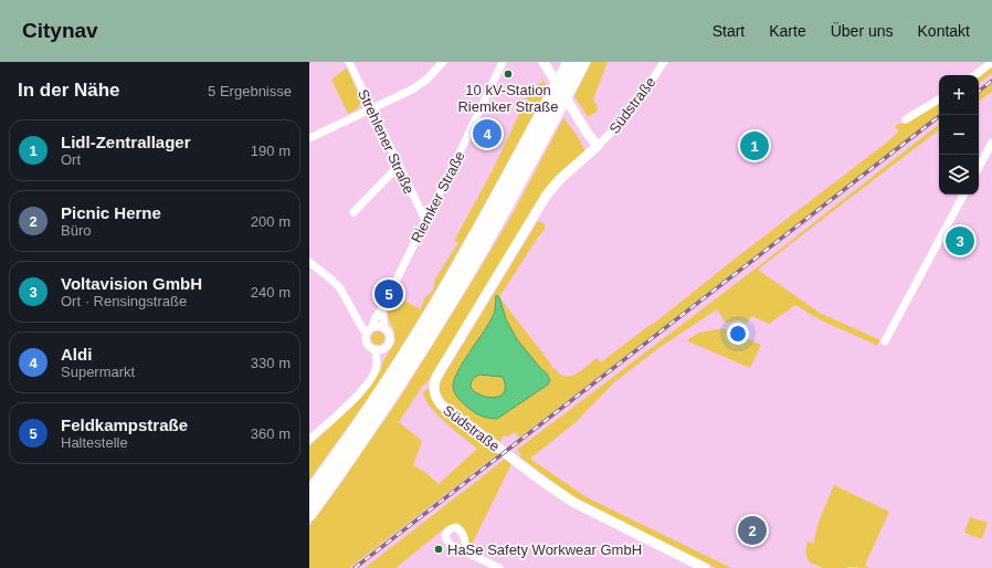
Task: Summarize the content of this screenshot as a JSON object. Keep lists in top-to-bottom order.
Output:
{
  "streets": {
    "street": ["Südstraße", "Strehlener Straße", "Riemker Straße"]
  },
  "crossings": [
    ["Strehlener Straße", "Riemker Straße"]
  ],
  "places": ["10 kV-Station Riemker Straße", "HaSe Safety Workwear GmbH"],
  "page": {
    "header": "Citynav",
    "nav": [
      "Start",
      "Karte",
      "Über uns",
      "Kontakt"
    ],
    "heading": ["In der Nähe", "5 Ergebnisse"],
    "map_buttons": ["+", "−"],
    "pins": [
      "4",
      "1",
      "3",
      "5",
      "2"
    ],
    "list": [
      {
        "mark": "1",
        "name": "Lidl-Zentrallager",
        "note": "Ort",
        "value": "190 m"
      },
      {
        "mark": "2",
        "name": "Picnic Herne",
        "note": "Büro",
        "value": "200 m"
      },
      {
        "mark": "3",
        "name": "Voltavision GmbH",
        "note": "Ort · Rensingstraße",
        "value": "240 m"
      },
      {
        "mark": "4",
        "name": "Aldi",
        "note": "Supermarkt",
        "value": "330 m"
      },
      {
        "mark": "5",
        "name": "Feldkampstraße",
        "note": "Haltestelle",
        "value": "360 m"
      }
    ]
  }
}
